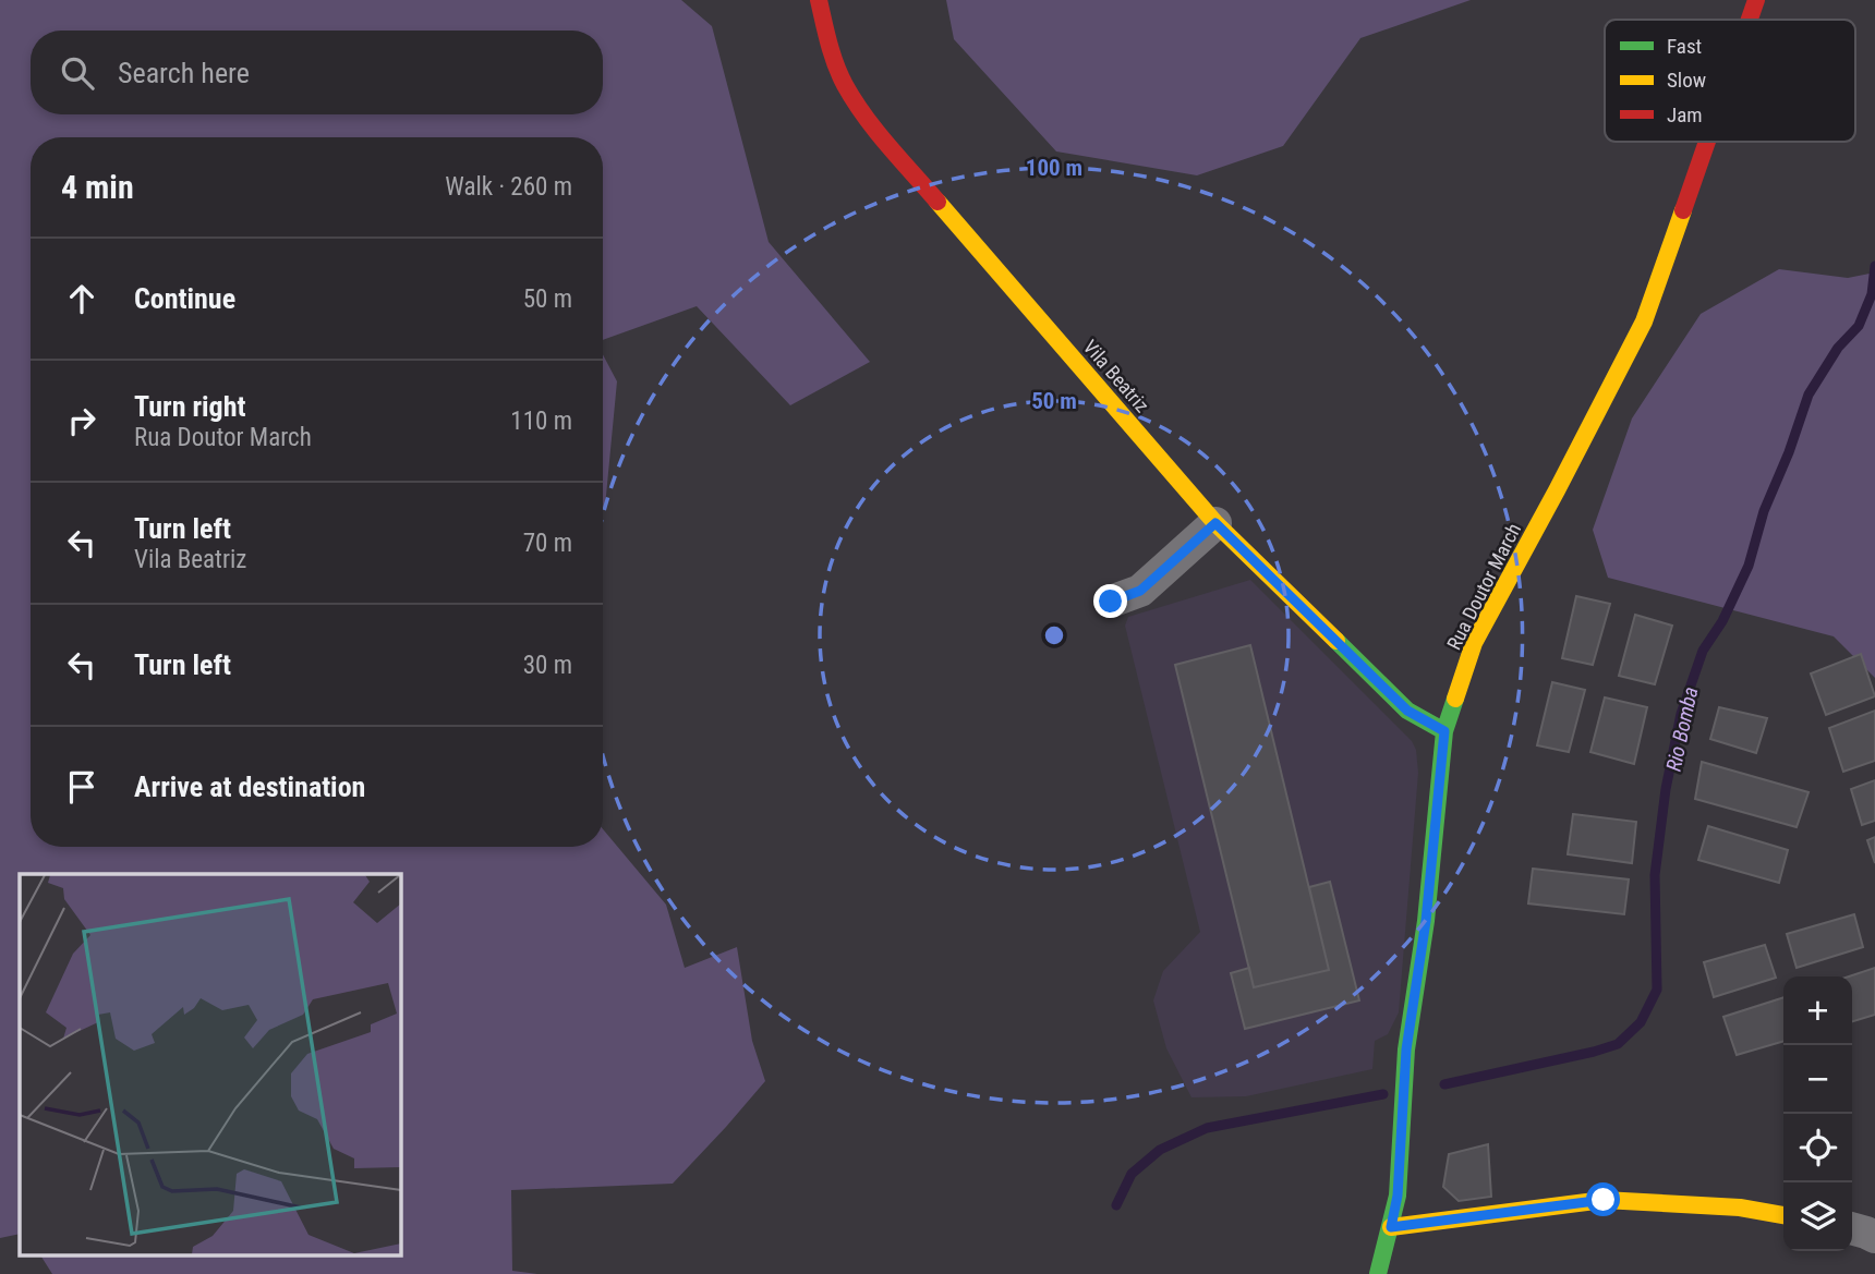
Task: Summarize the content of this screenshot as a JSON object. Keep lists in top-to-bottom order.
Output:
{
  "streets": {
    "street": ["Vila Beatriz", "Rua Doutor March"]
  },
  "crossings": [
    ["Vila Beatriz", "Rua Doutor March"]
  ],
  "water": ["Rio Bomba"],
  "legend": ["Fast", "Slow", "Jam"],
  "page": {
    "search": "Search here",
    "heading": ["4 min", "Walk · 260 m"],
    "list": [
      ["Continue", "50 m"],
      ["Turn right", "Rua Doutor March", "110 m"],
      ["Turn left", "Vila Beatriz", "70 m"],
      ["Turn left", "30 m"],
      "Arrive at destination"
    ],
    "map_buttons": ["+", "−"]
  },
  "rings": ["100 m", "50 m"]
}
